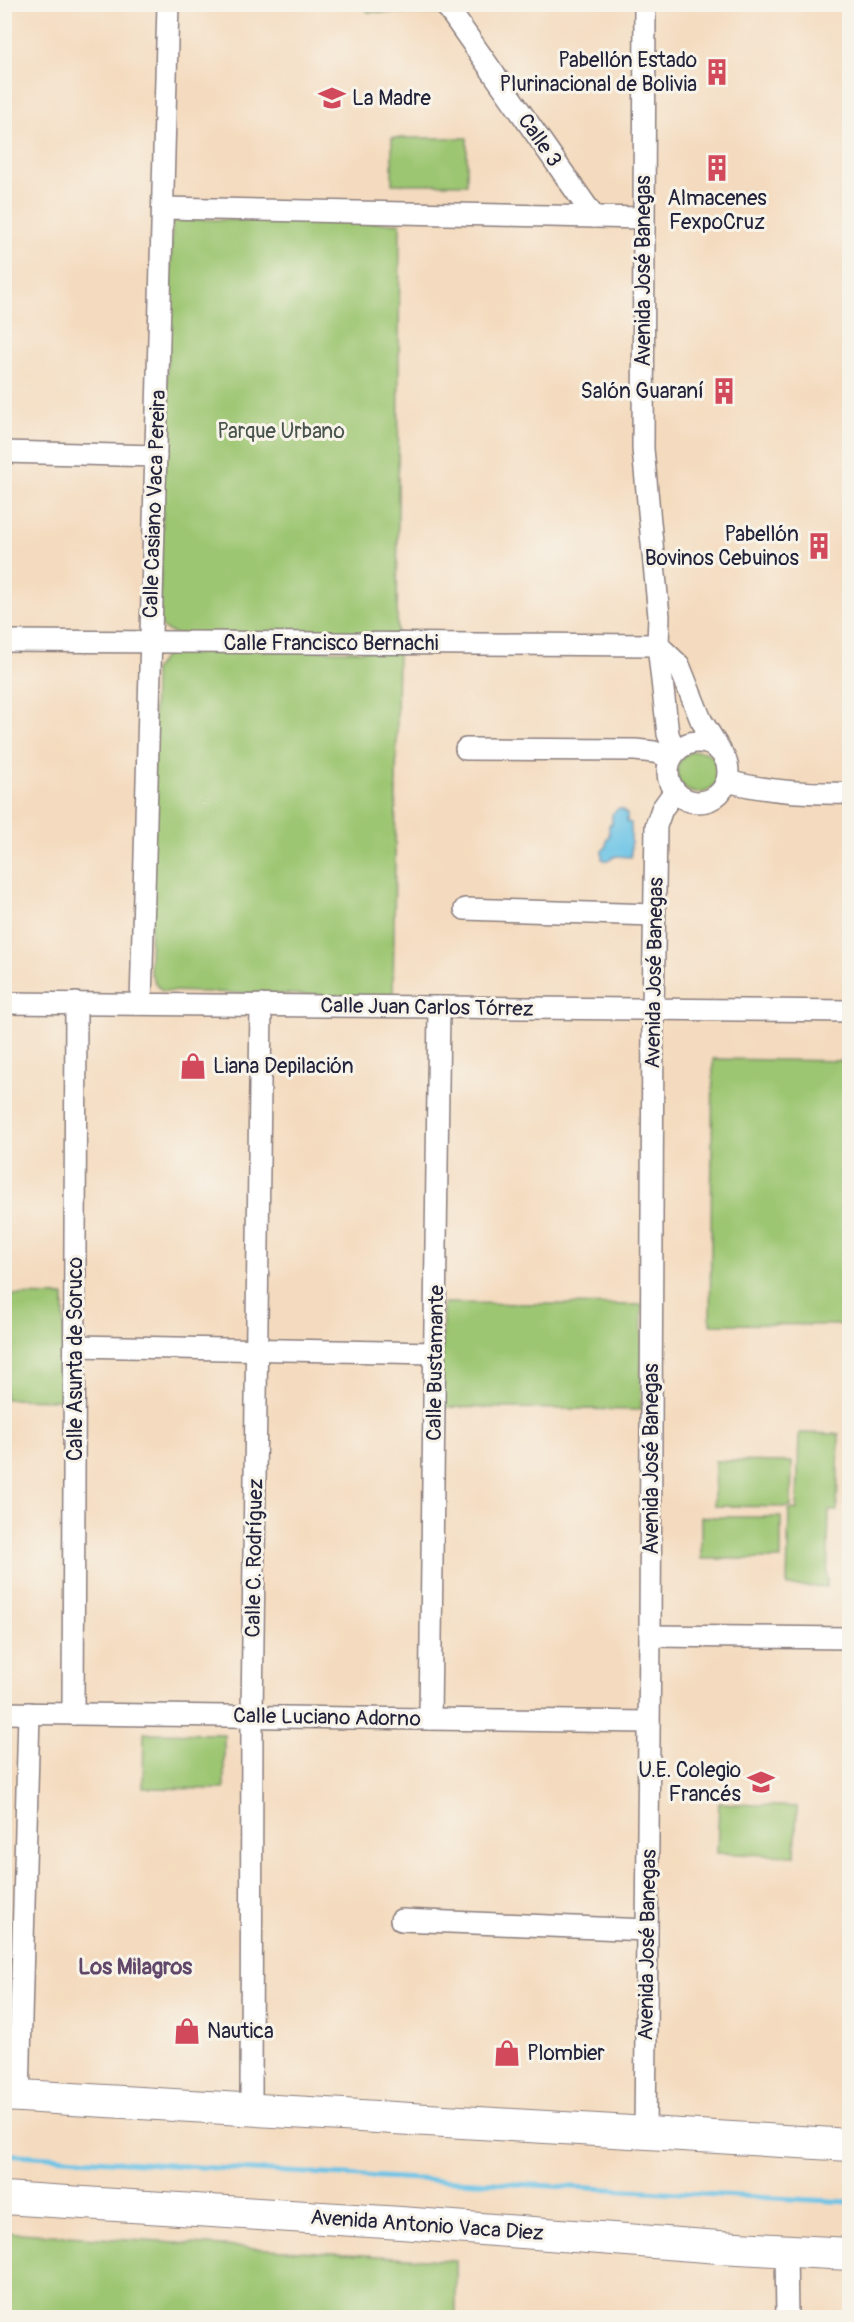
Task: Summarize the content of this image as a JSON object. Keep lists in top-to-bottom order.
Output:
{
  "streets": {
    "highway": ["Avenida Antonio Vaca Diez"],
    "street": [
      "Calle 3",
      "Avenida José Banegas",
      "Calle Casiano Vaca Pereira",
      "Calle Francisco Bernachi",
      "Calle Juan Carlos Tórrez",
      "Calle Asunta de Soruco",
      "Calle Bustamante",
      "Calle C. Rodríguez",
      "Calle Luciano Adorno"
    ]
  },
  "crossings": [
    ["Avenida José Banegas", "Calle Francisco Bernachi"],
    ["Avenida José Banegas", "Calle Juan Carlos Tórrez"],
    ["Avenida José Banegas", "Calle Luciano Adorno"],
    ["Calle Casiano Vaca Pereira", "Calle Francisco Bernachi"],
    ["Calle Casiano Vaca Pereira", "Calle Juan Carlos Tórrez"],
    ["Calle Juan Carlos Tórrez", "Calle Asunta de Soruco"],
    ["Calle Juan Carlos Tórrez", "Calle Bustamante"],
    ["Calle Juan Carlos Tórrez", "Calle C. Rodríguez"],
    ["Calle Asunta de Soruco", "Calle Luciano Adorno"],
    ["Calle Bustamante", "Calle Luciano Adorno"],
    ["Calle C. Rodríguez", "Calle Luciano Adorno"]
  ],
  "districts": ["Los Milagros"],
  "parks": ["Parque Urbano"],
  "places": {
    "building": [
      "Pabellón Estado Plurinacional de Bolivia",
      "Almacenes FexpoCruz",
      "Salón Guaraní",
      "Pabellón Bovinos Cebuinos"
    ],
    "school or university": ["La Madre", "U.E. Colegio Francés"],
    "shop": ["Liana Depilación", "Nautica", "Plombier"]
  }
}
